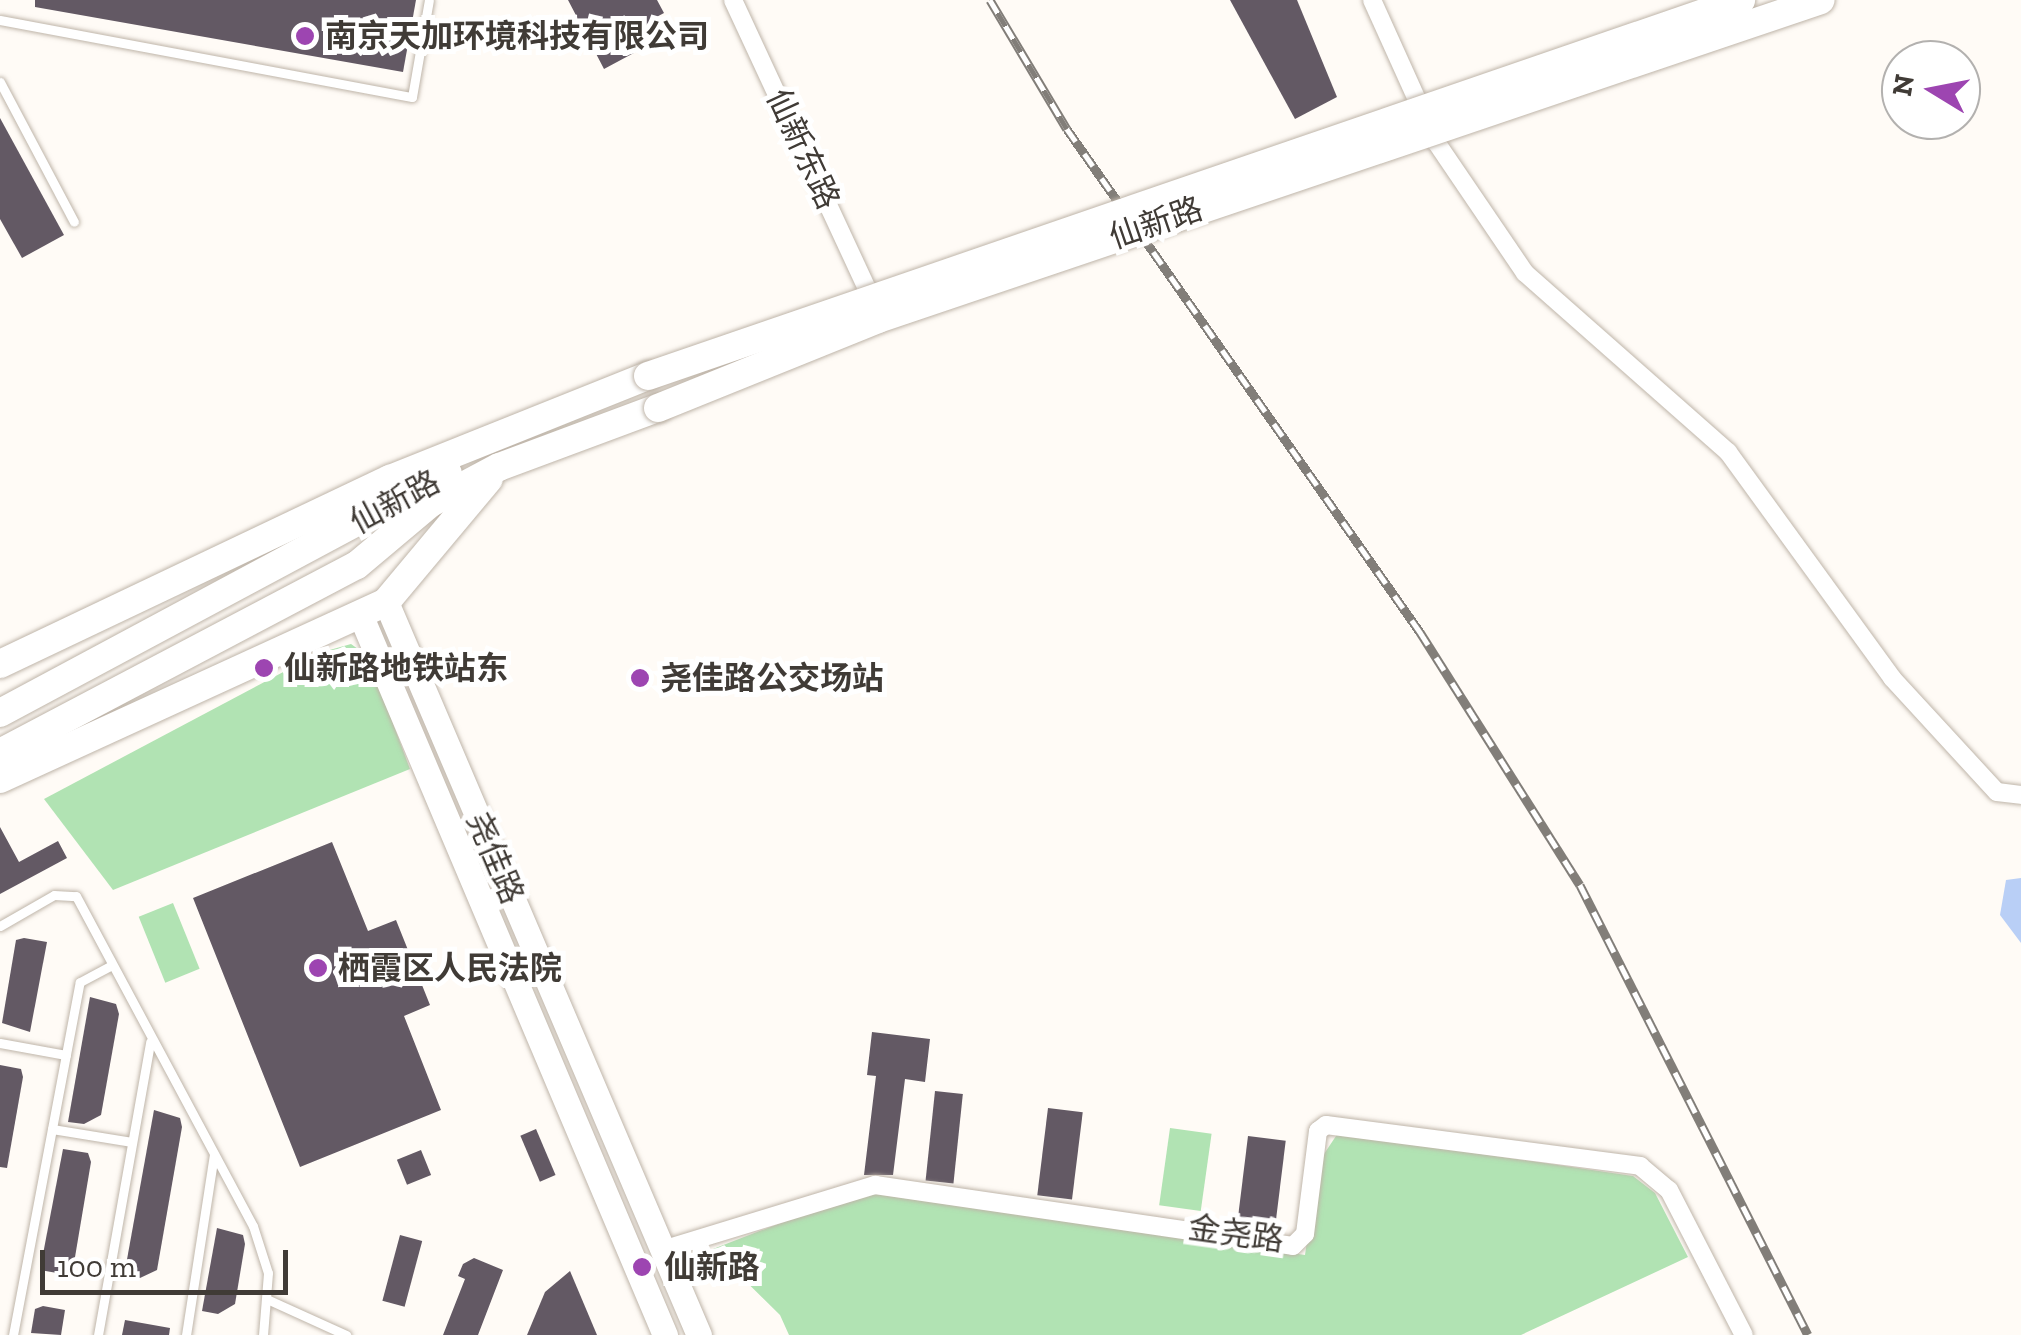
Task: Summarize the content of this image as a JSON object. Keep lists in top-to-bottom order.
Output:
{
  "streets": {
    "main road": ["仙新路", "尧佳路"],
    "street": ["仙新东路", "金尧路"]
  },
  "crossings": [
    ["仙新东路", "仙新路"],
    ["仙新路", "尧佳路"],
    ["尧佳路", "金尧路"]
  ],
  "places": [
    "南京天加环境科技有限公司",
    "仙新路地铁站东",
    "尧佳路公交场站",
    "栖霞区人民法院",
    "仙新路"
  ],
  "scale_bar": "100 m",
  "north": "left"
}
